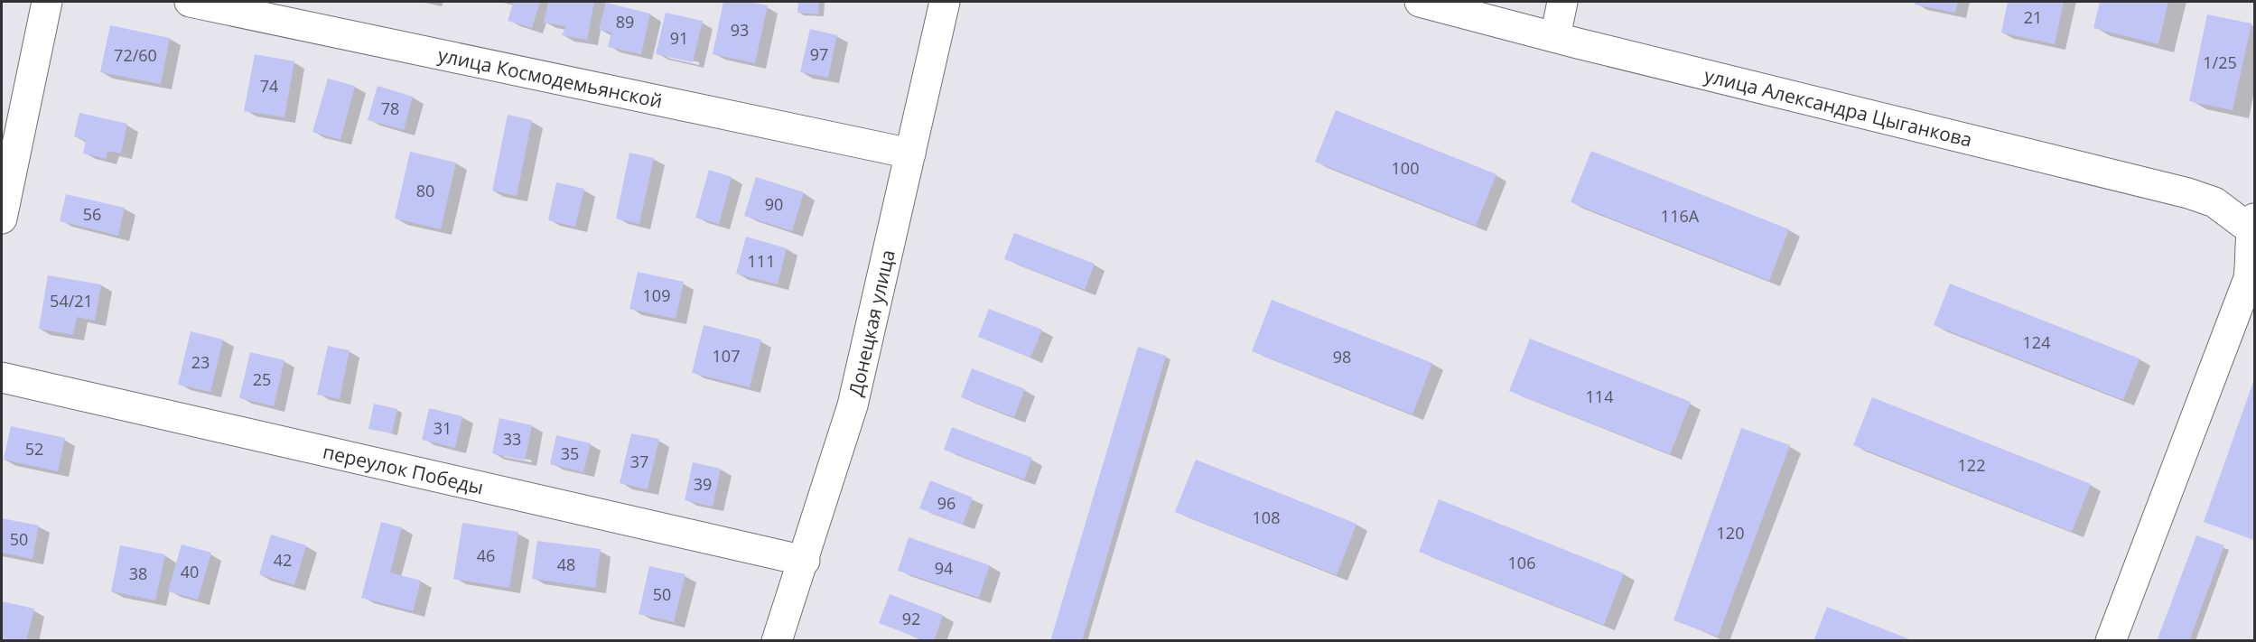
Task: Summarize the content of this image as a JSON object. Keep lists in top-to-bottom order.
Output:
{
  "streets": {
    "street": [
      "улица Космодемьянской",
      "улица Александра Цыганкова",
      "Донецкая улица",
      "переулок Победы"
    ]
  },
  "crossings": [
    ["улица Космодемьянской", "Донецкая улица"],
    ["Донецкая улица", "переулок Победы"]
  ],
  "house_numbers": [
    "21",
    "89",
    "93",
    "91",
    "97",
    "72/60",
    "1/25",
    "74",
    "78",
    "100",
    "80",
    "90",
    "56",
    "116А",
    "111",
    "109",
    "54/21",
    "124",
    "107",
    "98",
    "23",
    "25",
    "114",
    "31",
    "33",
    "52",
    "35",
    "37",
    "122",
    "39",
    "96",
    "108",
    "120",
    "50",
    "46",
    "42",
    "106",
    "48",
    "94",
    "40",
    "38",
    "50",
    "92"
  ]
}
